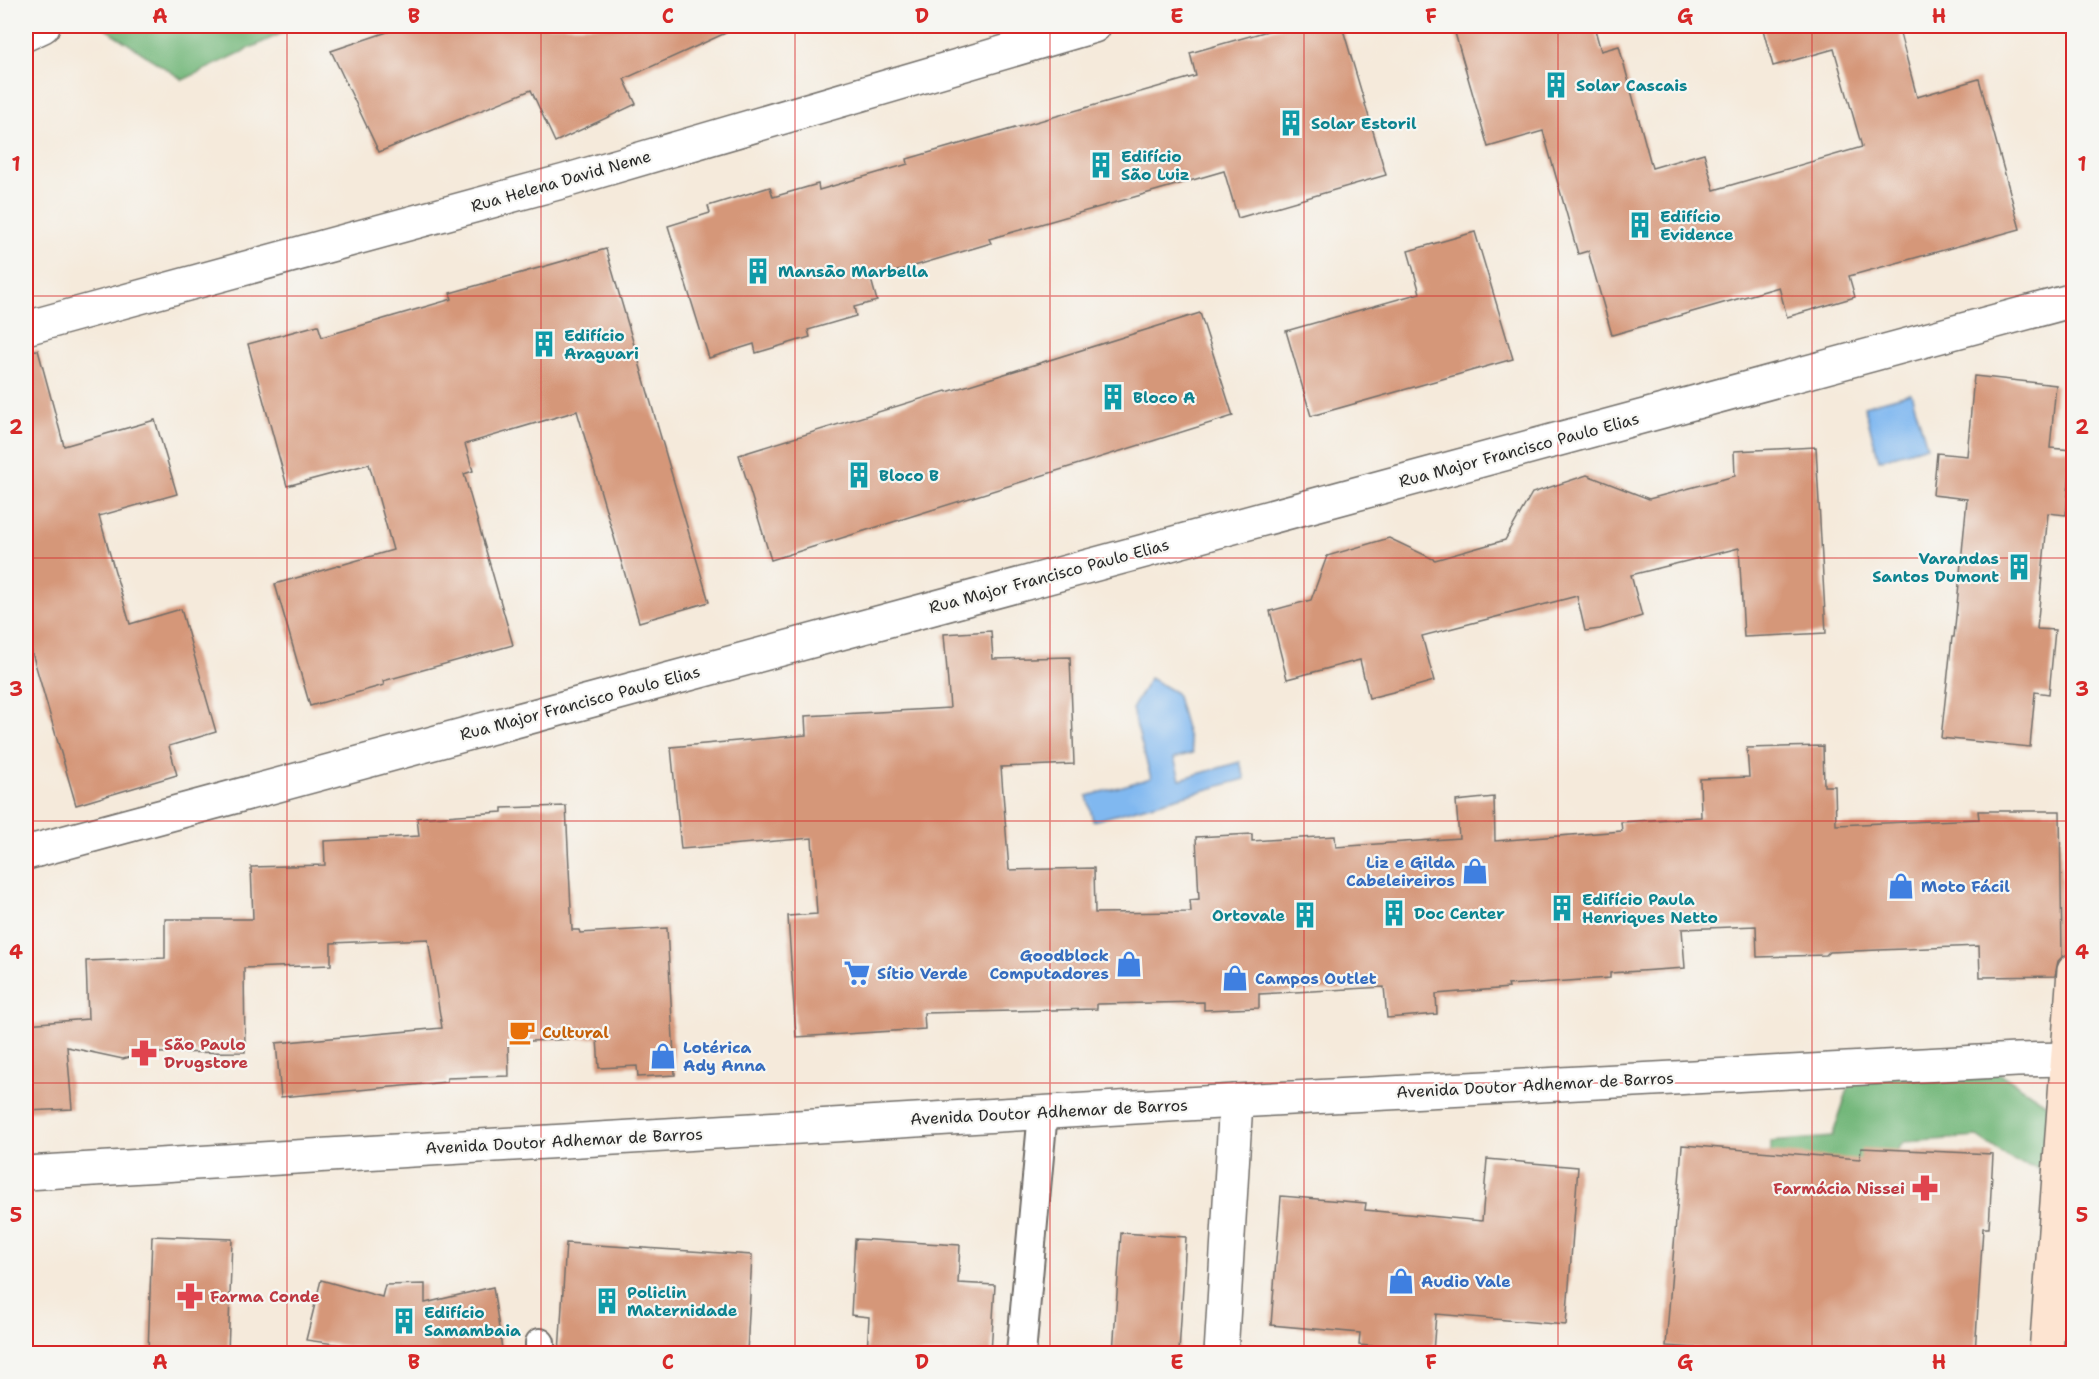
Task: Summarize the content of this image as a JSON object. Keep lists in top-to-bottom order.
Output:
{
  "streets": {
    "street": ["Rua Helena David Neme", "Rua Major Francisco Paulo Elias", "Avenida Doutor Adhemar de Barros"]
  },
  "places": {
    "building": [
      "Solar Cascais",
      "Solar Estoril",
      "Edifício São Luiz",
      "Edifício Evidence",
      "Mansāo Marbella",
      "Edifício Araguari",
      "Bloco A",
      "Bloco B",
      "Varandas Santos Dumont",
      "Edifício Paula Henriques Netto",
      "Doc Center",
      "Ortovale",
      "Policlin Maternidade",
      "Edifício Samambaia"
    ],
    "shop": [
      "Liz e Gilda Cabeleireiros",
      "Moto Fácil",
      "Goodblock Computadores",
      "Campos Outlet",
      "Lotérica Ady Anna",
      "Audio Vale"
    ],
    "supermarket": ["Sítio Verde"],
    "cafe": ["Cultural"],
    "pharmacy": ["São Paulo Drugstore", "Farmácia Nissei", "Farma Conde"]
  },
  "grid": {
    "columns": [
      "A",
      "B",
      "C",
      "D",
      "E",
      "F",
      "G",
      "H"
    ],
    "rows": [
      "1",
      "2",
      "3",
      "4",
      "5"
    ]
  }
}
